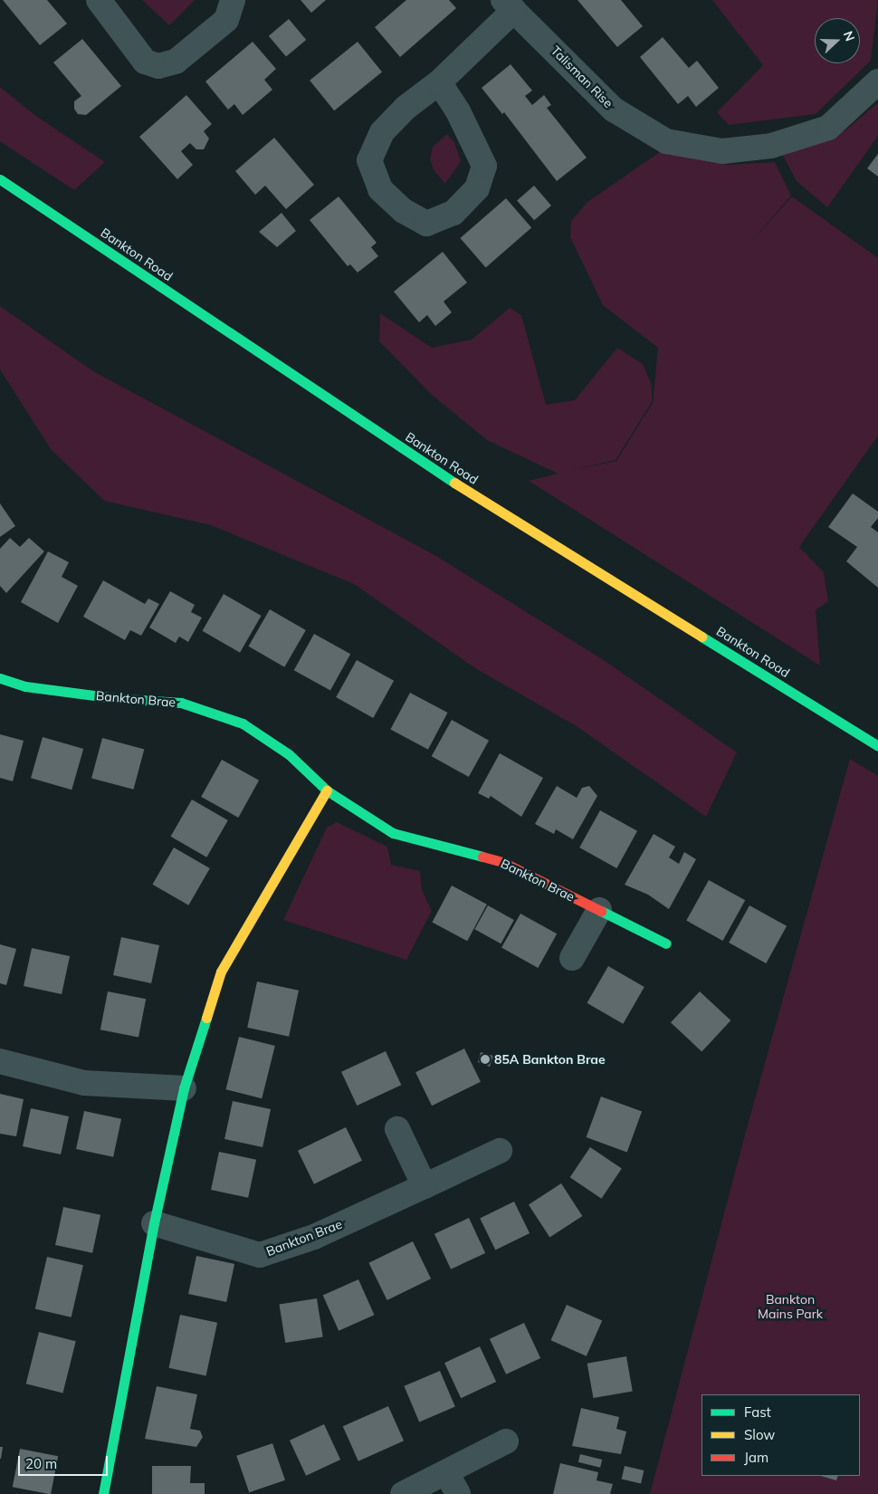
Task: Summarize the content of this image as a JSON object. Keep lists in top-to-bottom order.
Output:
{
  "streets": {
    "street": ["Talisman Rise", "Bankton Road", "Bankton Brae"]
  },
  "parks": ["Bankton Mains Park"],
  "places": ["85A Bankton Brae"],
  "legend": ["Fast", "Slow", "Jam"],
  "scale_bar": "20 m",
  "north": "right"
}
